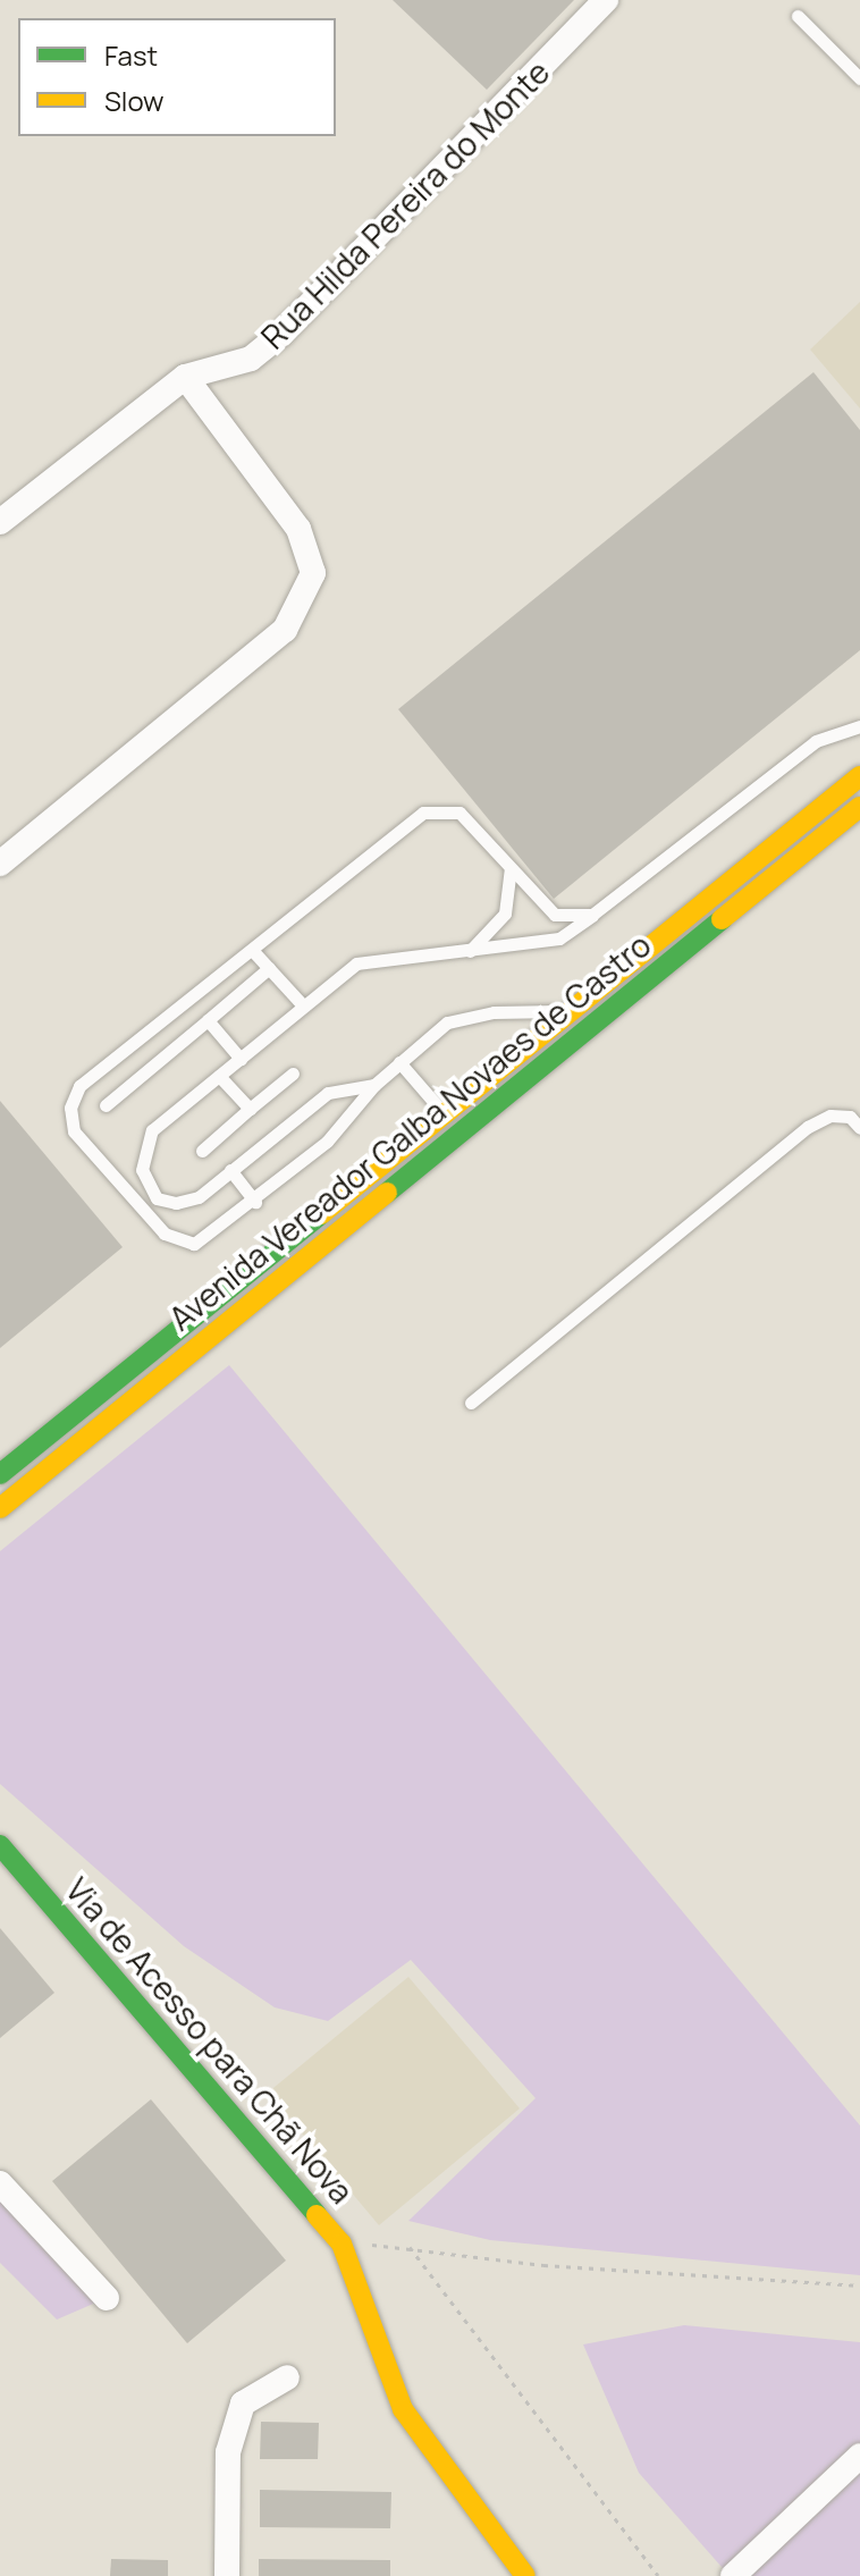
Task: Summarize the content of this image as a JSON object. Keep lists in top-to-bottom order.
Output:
{
  "streets": {
    "street": ["Rua Hilda Pereira do Monte", "Avenida Vereador Galba Novaes de Castro", "Via de Acesso para Chã Nova"]
  },
  "legend": ["Fast", "Slow"]
}
